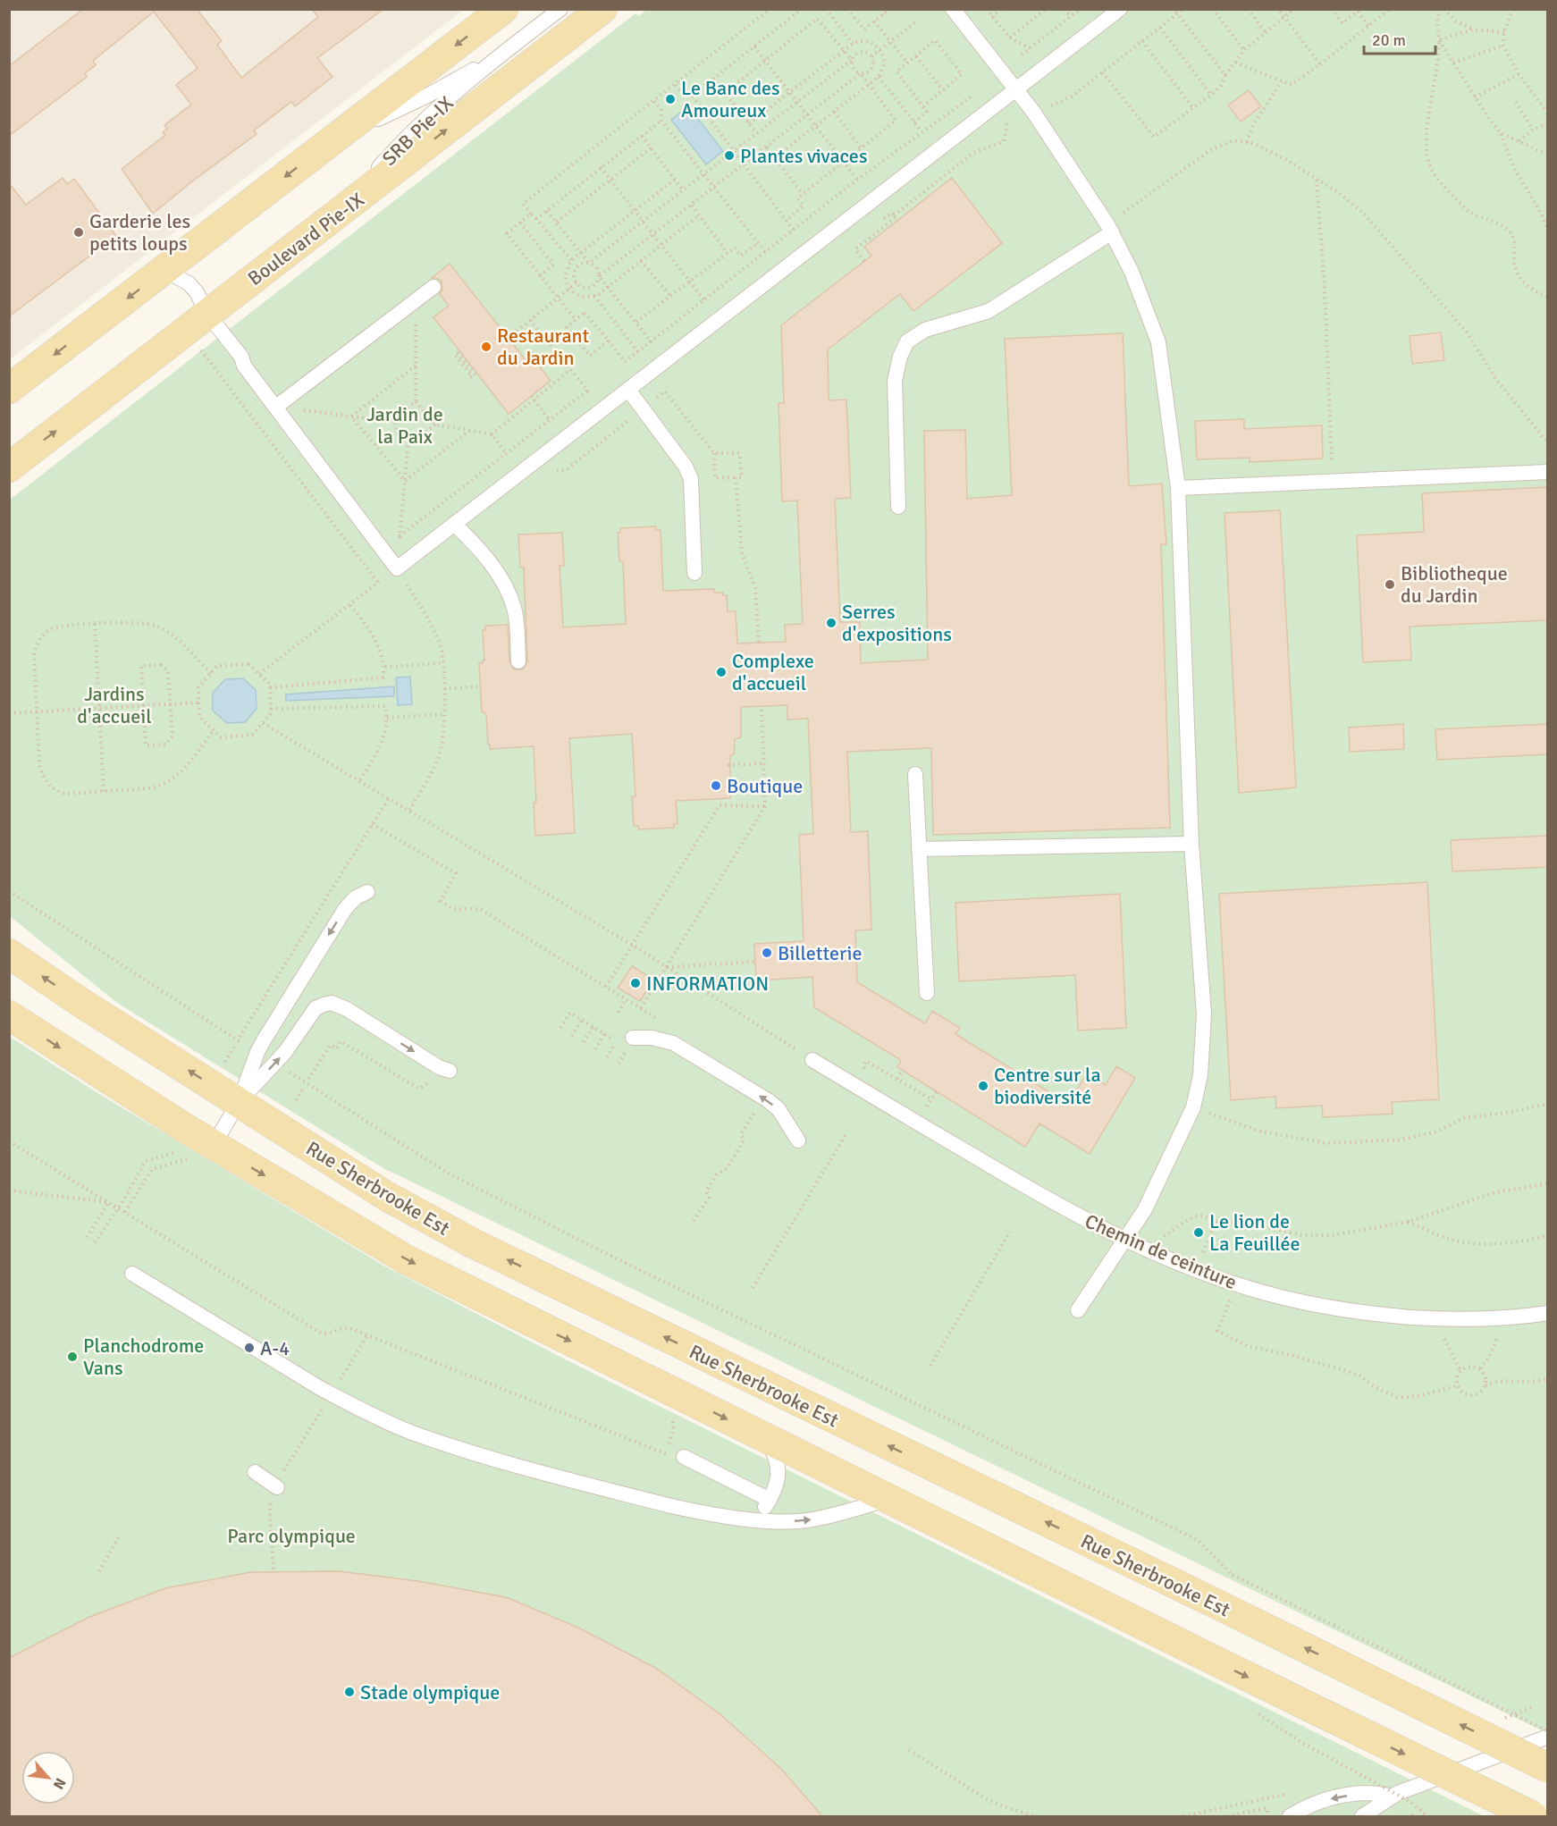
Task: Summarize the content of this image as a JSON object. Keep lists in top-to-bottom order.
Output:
{
  "streets": {
    "main road": ["Boulevard Pie-IX", "Rue Sherbrooke Est"],
    "lane": ["SRB Pie-IX", "Chemin de ceinture"]
  },
  "crossings": [
    ["SRB Pie-IX", "Boulevard Pie-IX"]
  ],
  "parks": ["Jardin de la Paix", "Jardins d'accueil", "Parc olympique"],
  "places": [
    "Le Banc des Amoureux",
    "Plantes vivaces",
    "Garderie les petits loups",
    "Restaurant du Jardin",
    "Bibliotheque du Jardin",
    "Serres d'expositions",
    "Complexe d'accueil",
    "Boutique",
    "Billetterie",
    "INFORMATION",
    "Centre sur la biodiversité",
    "Le lion de La Feuillée",
    "A-4",
    "Planchodrome Vans",
    "Stade olympique"
  ],
  "scale_bar": "20 m",
  "north": "bottom right"
}
